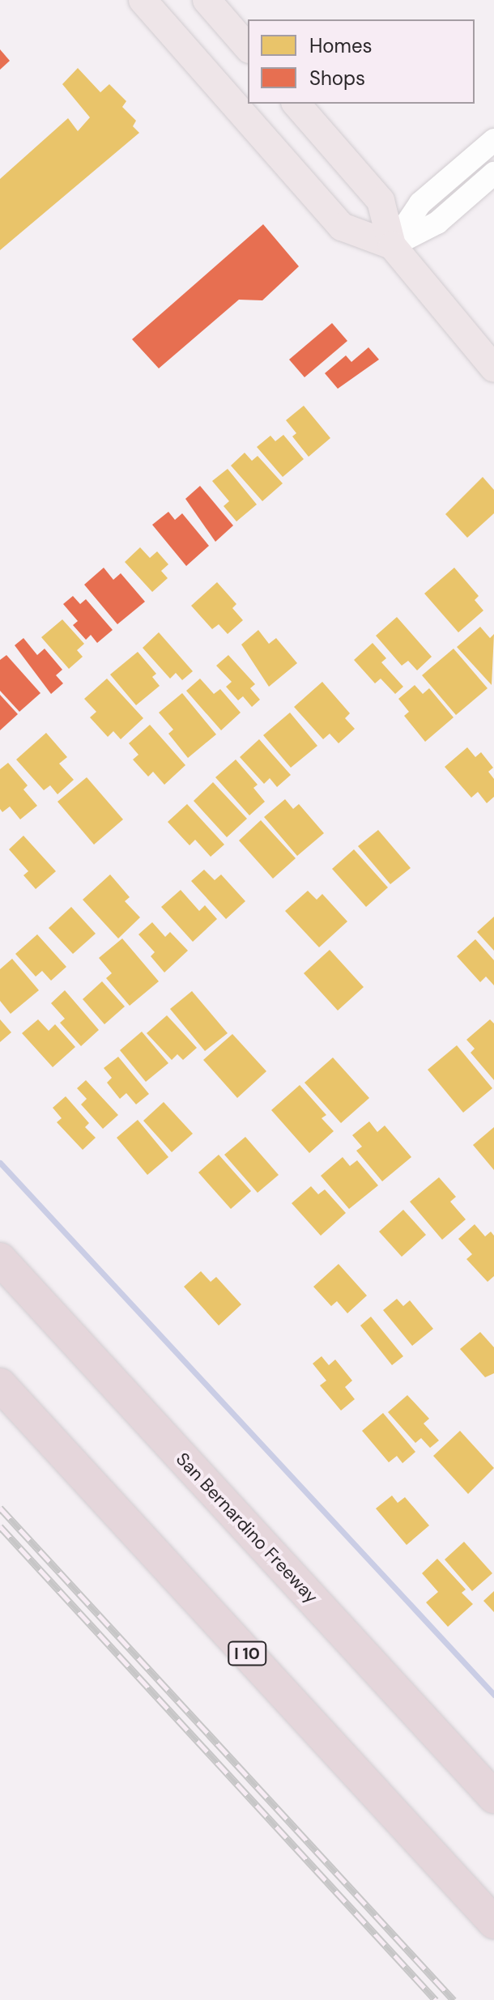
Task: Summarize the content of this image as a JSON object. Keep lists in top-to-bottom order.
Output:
{
  "streets": {
    "highway": ["San Bernardino Freeway", "I 10"]
  },
  "legend": ["Homes", "Shops"]
}
